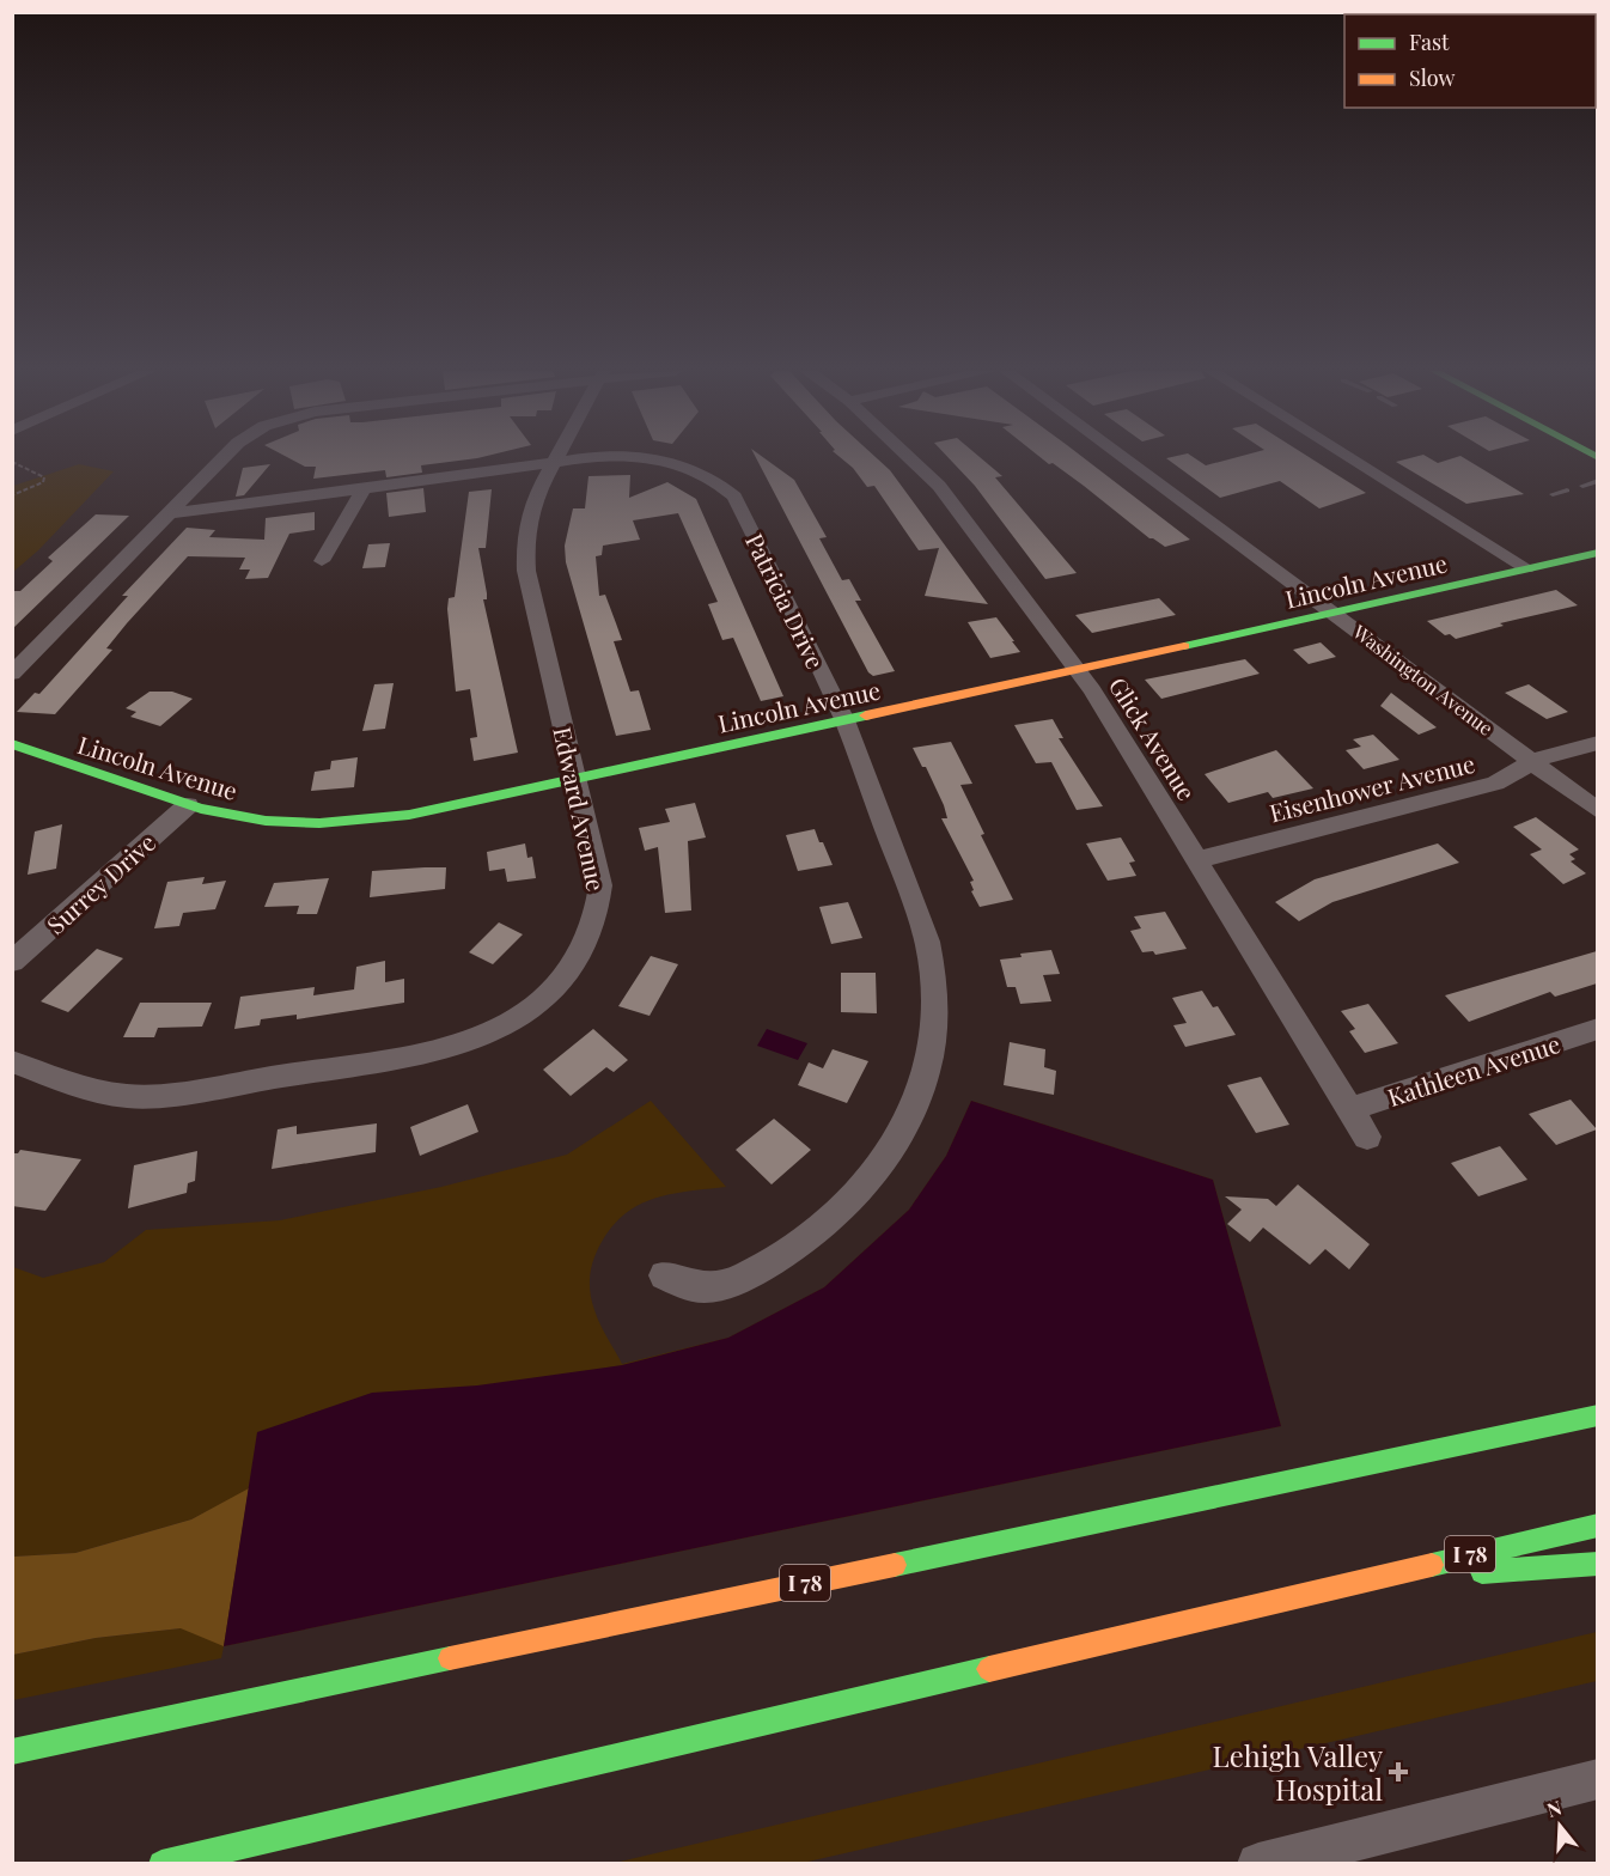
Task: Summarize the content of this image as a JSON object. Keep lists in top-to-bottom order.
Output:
{
  "streets": {
    "main road": ["Lincoln Avenue", "I 78"],
    "street": [
      "Patricia Drive",
      "Washington Avenue",
      "Glick Avenue",
      "Eisenhower Avenue",
      "Edward Avenue",
      "Surrey Drive",
      "Kathleen Avenue"
    ]
  },
  "crossings": [
    ["Lincoln Avenue", "Patricia Drive"],
    ["Lincoln Avenue", "Washington Avenue"],
    ["Lincoln Avenue", "Glick Avenue"],
    ["Lincoln Avenue", "Edward Avenue"],
    ["Lincoln Avenue", "Surrey Drive"],
    ["Patricia Drive", "Edward Avenue"],
    ["Washington Avenue", "Eisenhower Avenue"],
    ["Glick Avenue", "Eisenhower Avenue"],
    ["Glick Avenue", "Kathleen Avenue"]
  ],
  "places": {
    "health": ["Lehigh Valley Hospital"]
  },
  "legend": ["Fast", "Slow"],
  "north": "top"
}
